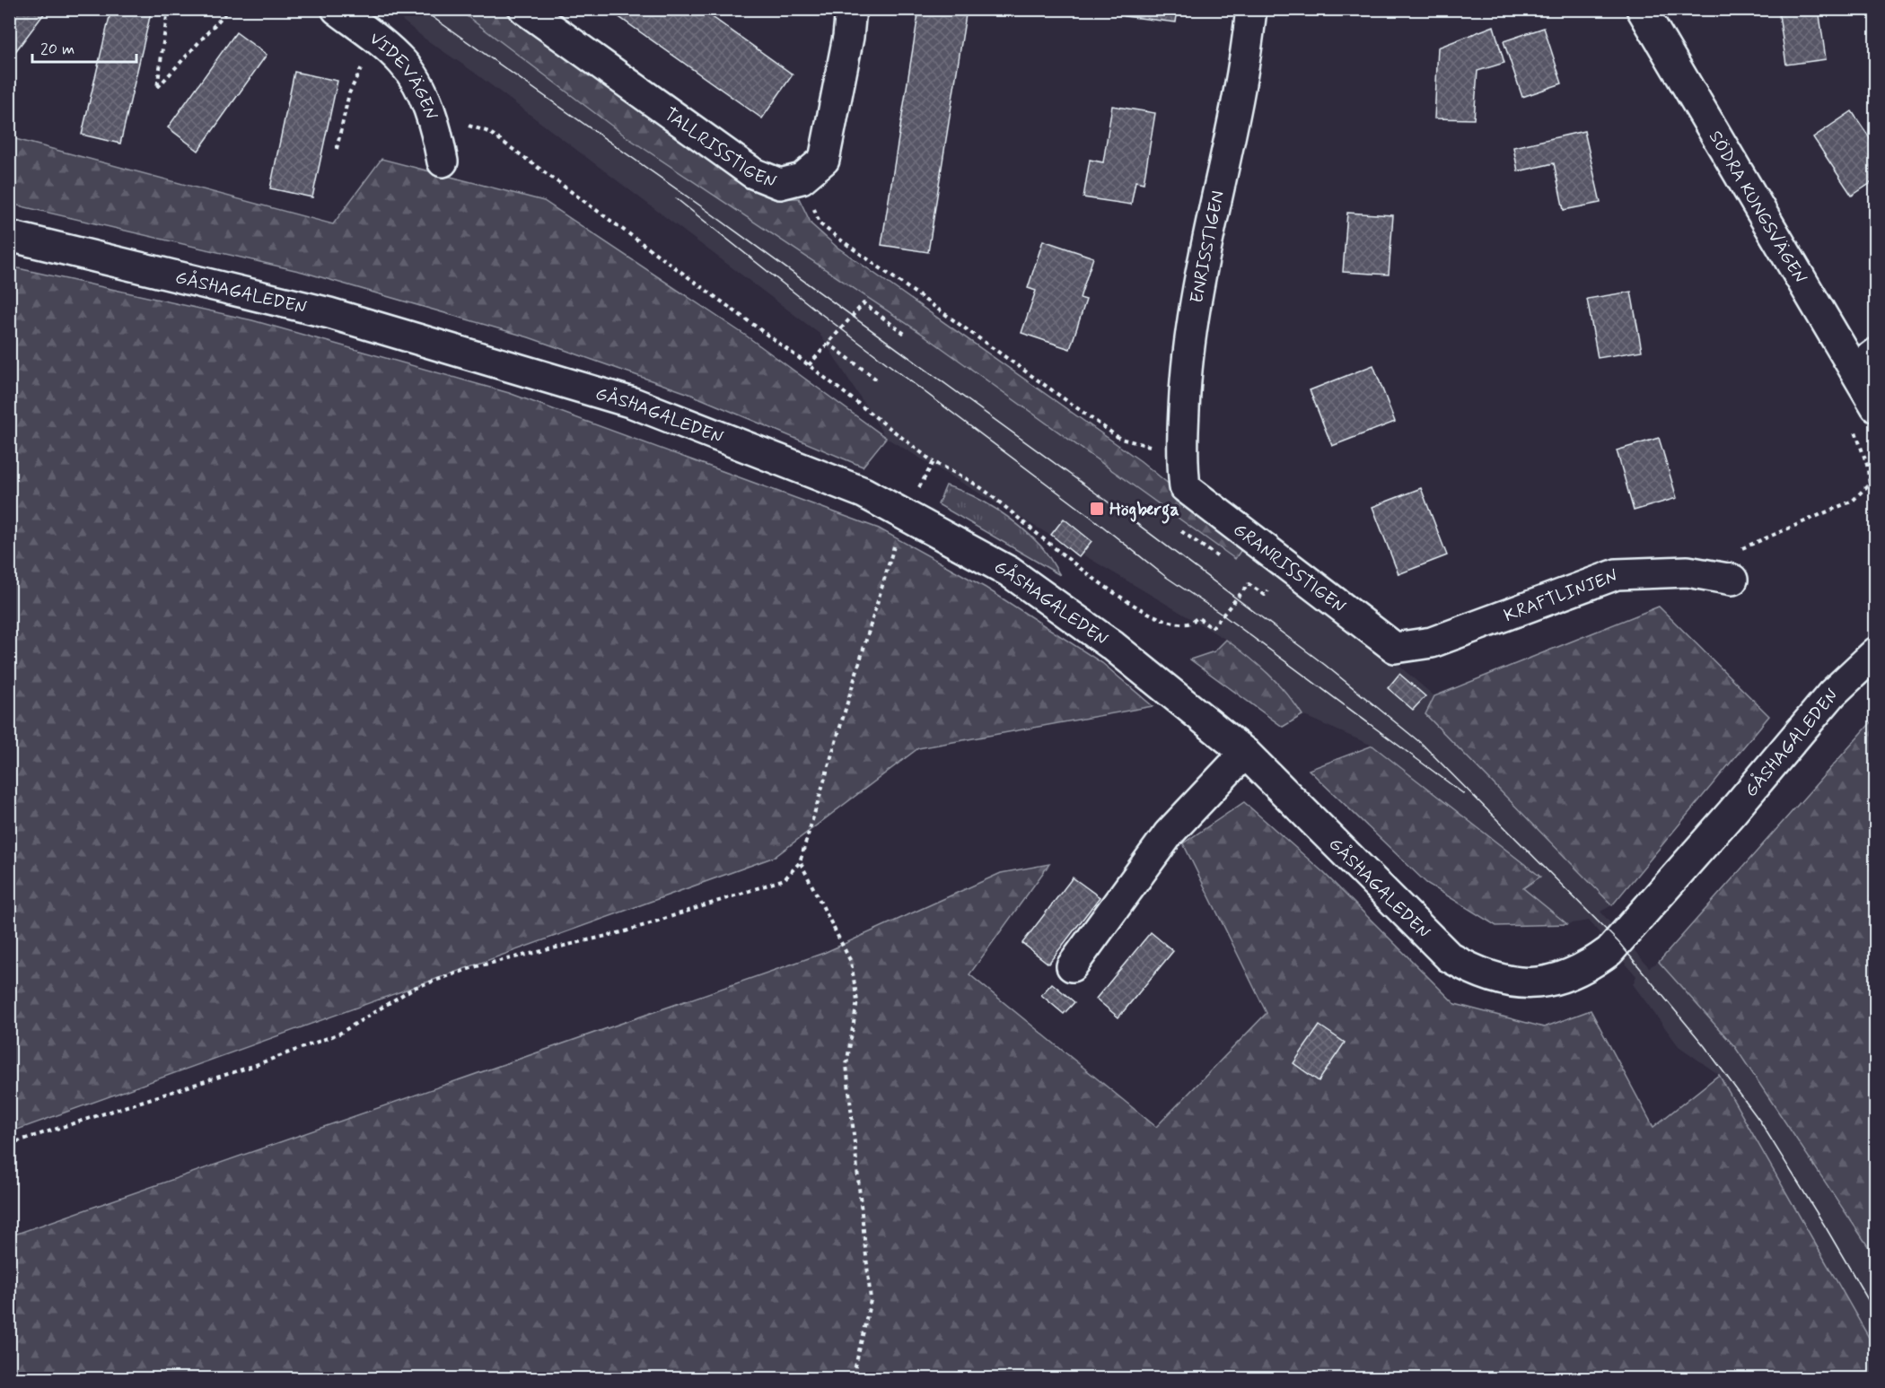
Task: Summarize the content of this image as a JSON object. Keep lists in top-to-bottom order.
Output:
{
  "streets": {
    "street": [
      "VIDEVÄGEN",
      "TALLRISSTIGEN",
      "SÖDRA KUNGSVÄGEN",
      "ENRISSTIGEN",
      "GÅSHAGALEDEN",
      "GRANRISSTIGEN",
      "KRAFTLINJEN"
    ]
  },
  "crossings": [
    ["ENRISSTIGEN", "GRANRISSTIGEN"],
    ["GRANRISSTIGEN", "KRAFTLINJEN"]
  ],
  "places": {
    "transit": ["Högberga"]
  },
  "scale_bar": "20 m"
}
